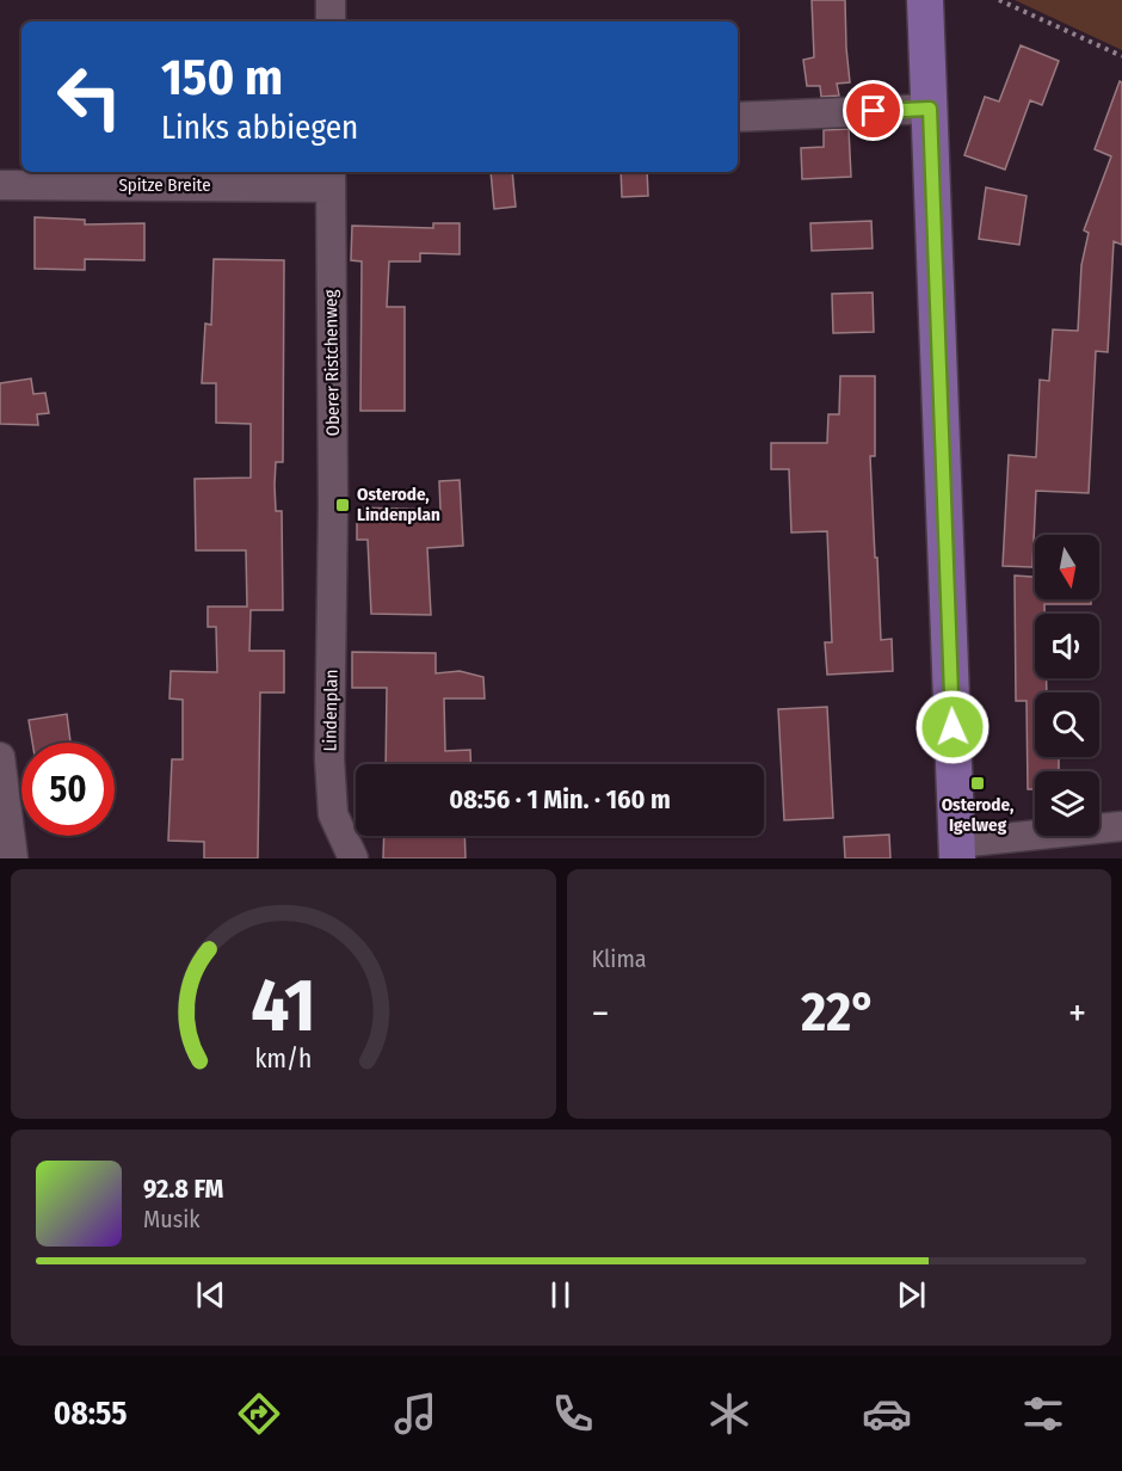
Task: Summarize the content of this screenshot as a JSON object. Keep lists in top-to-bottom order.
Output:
{
  "streets": {
    "street": ["Spitze Breite", "Oberer Ristchenweg", "Lindenplan"]
  },
  "crossings": [
    ["Spitze Breite", "Oberer Ristchenweg"],
    ["Oberer Ristchenweg", "Lindenplan"]
  ],
  "places": {
    "transit": ["Osterode, Lindenplan", "Osterode, Igelweg"]
  },
  "north": "bottom",
  "page": {
    "turn": ["150 m", "Links abbiegen"],
    "limit": "50",
    "trip": "08:56 · 1 Min. · 160 m",
    "tile": "Klima",
    "heat": ["−", "22°", "+"],
    "song": ["92.8 FM", "Musik"],
    "tabs": "08:55",
    "gauge": ["41", "km/h"]
  }
}
